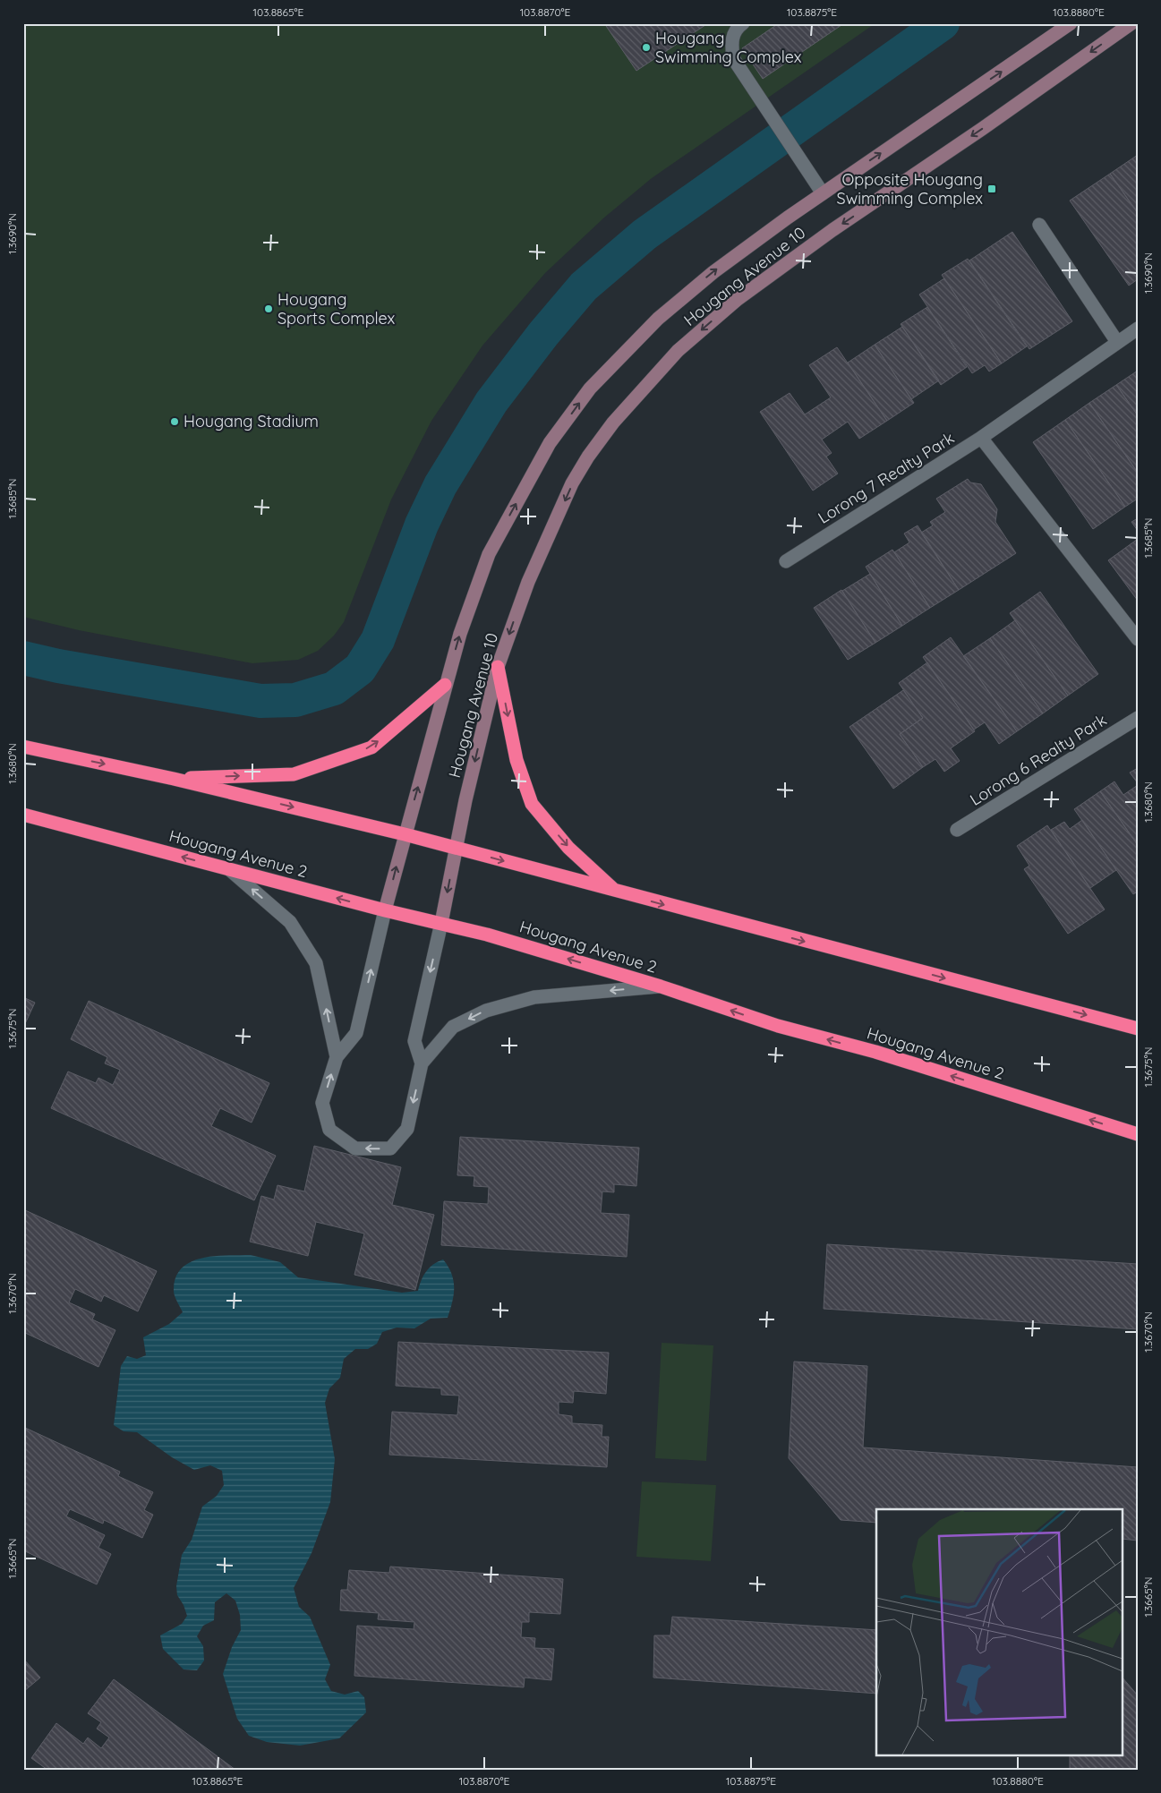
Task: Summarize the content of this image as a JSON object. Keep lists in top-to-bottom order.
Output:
{
  "streets": {
    "highway": ["Hougang Avenue 2"],
    "main road": ["Hougang Avenue 10"],
    "street": ["Lorong 7 Realty Park", "Lorong 6 Realty Park"]
  },
  "crossings": [
    ["Hougang Avenue 10", "Hougang Avenue 2"]
  ],
  "places": {
    "other": ["Hougang Swimming Complex", "Hougang Sports Complex", "Hougang Stadium"],
    "transit": ["Opposite Hougang Swimming Complex"]
  },
  "coordinates": [
    "103.8865°E",
    "103.8870°E",
    "103.8875°E",
    "103.8880°E",
    "1.3690°N",
    "1.3685°N",
    "1.3680°N",
    "1.3675°N",
    "1.3670°N",
    "1.3665°N"
  ]
}
